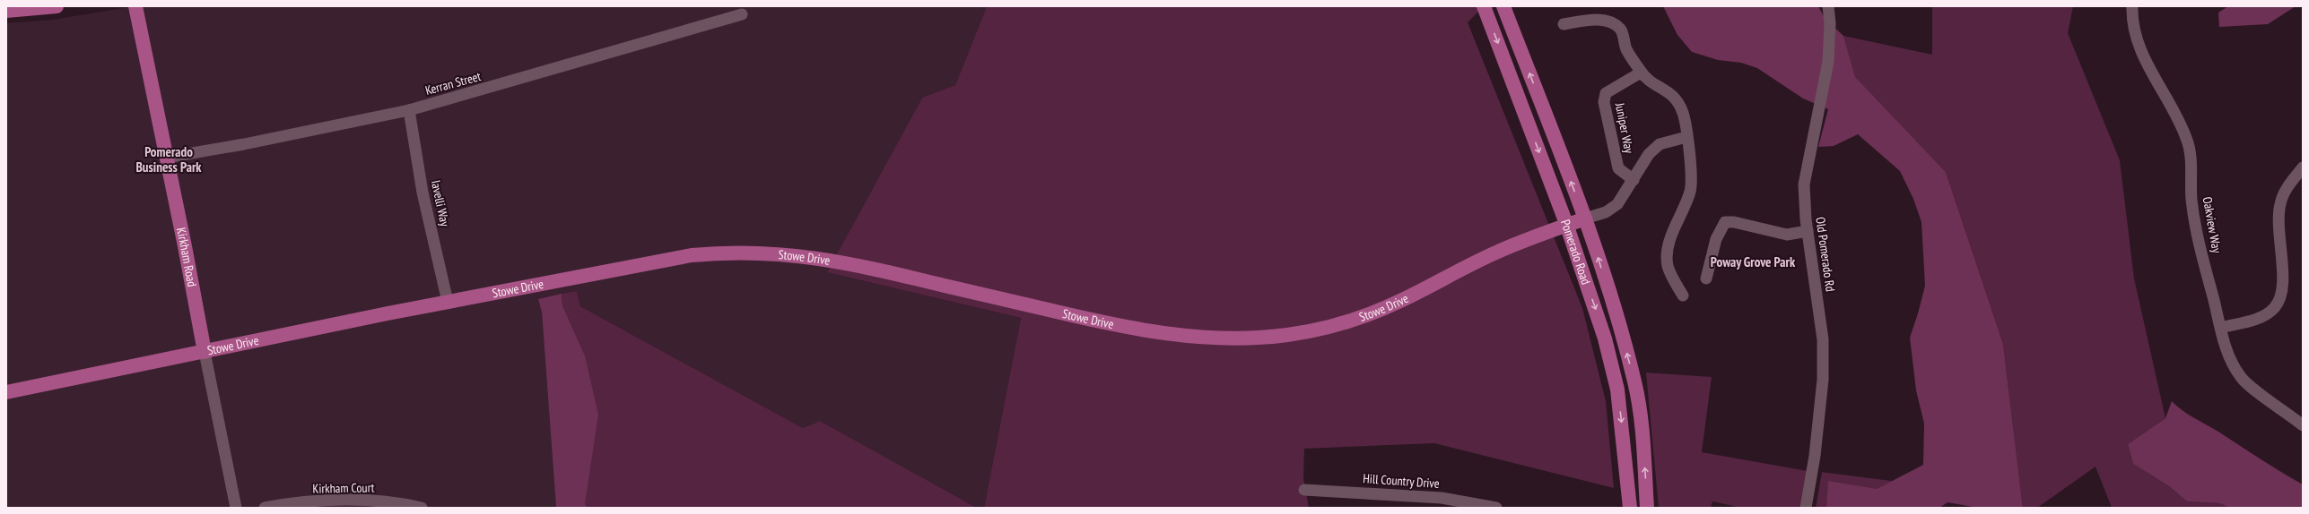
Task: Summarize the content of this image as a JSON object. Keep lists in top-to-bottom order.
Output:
{
  "streets": {
    "main road": ["Pomerado Road", "Kirkham Road", "Stowe Drive"],
    "street": [
      "Kerran Street",
      "Juniper Way",
      "Iavelli Way",
      "Oakview Way",
      "Old Pomerado Rd",
      "Hill Country Drive",
      "Kirkham Court"
    ]
  },
  "crossings": [
    ["Kerran Street", "Iavelli Way"],
    ["Kerran Street", "Kirkham Road"],
    ["Iavelli Way", "Stowe Drive"],
    ["Pomerado Road", "Stowe Drive"],
    ["Kirkham Road", "Stowe Drive"]
  ],
  "districts": ["Pomerado Business Park", "Poway Grove Park"]
}
